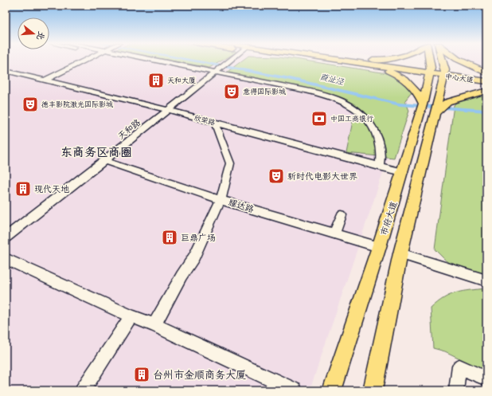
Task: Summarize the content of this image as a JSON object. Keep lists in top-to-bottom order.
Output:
{
  "streets": {
    "main road": ["中心大道", "市府大道"],
    "street": ["欣荣路", "天和路", "耀达路"]
  },
  "crossings": [
    ["中心大道", "市府大道"],
    ["欣荣路", "天和路"],
    ["欣荣路", "市府大道"],
    ["天和路", "耀达路"],
    ["耀达路", "市府大道"]
  ],
  "districts": ["东商务区商圈"],
  "water": ["葭沚泾"],
  "places": {
    "building": [
      "天和大厦",
      "现代天地",
      "巨鼎广场",
      "台州市金顺商务大厦"
    ],
    "theatre": ["意得国际影城", "德丰影院激光国际影城", "新时代电影大世界"],
    "bank": ["中国工商银行"]
  },
  "north": "right"
}
